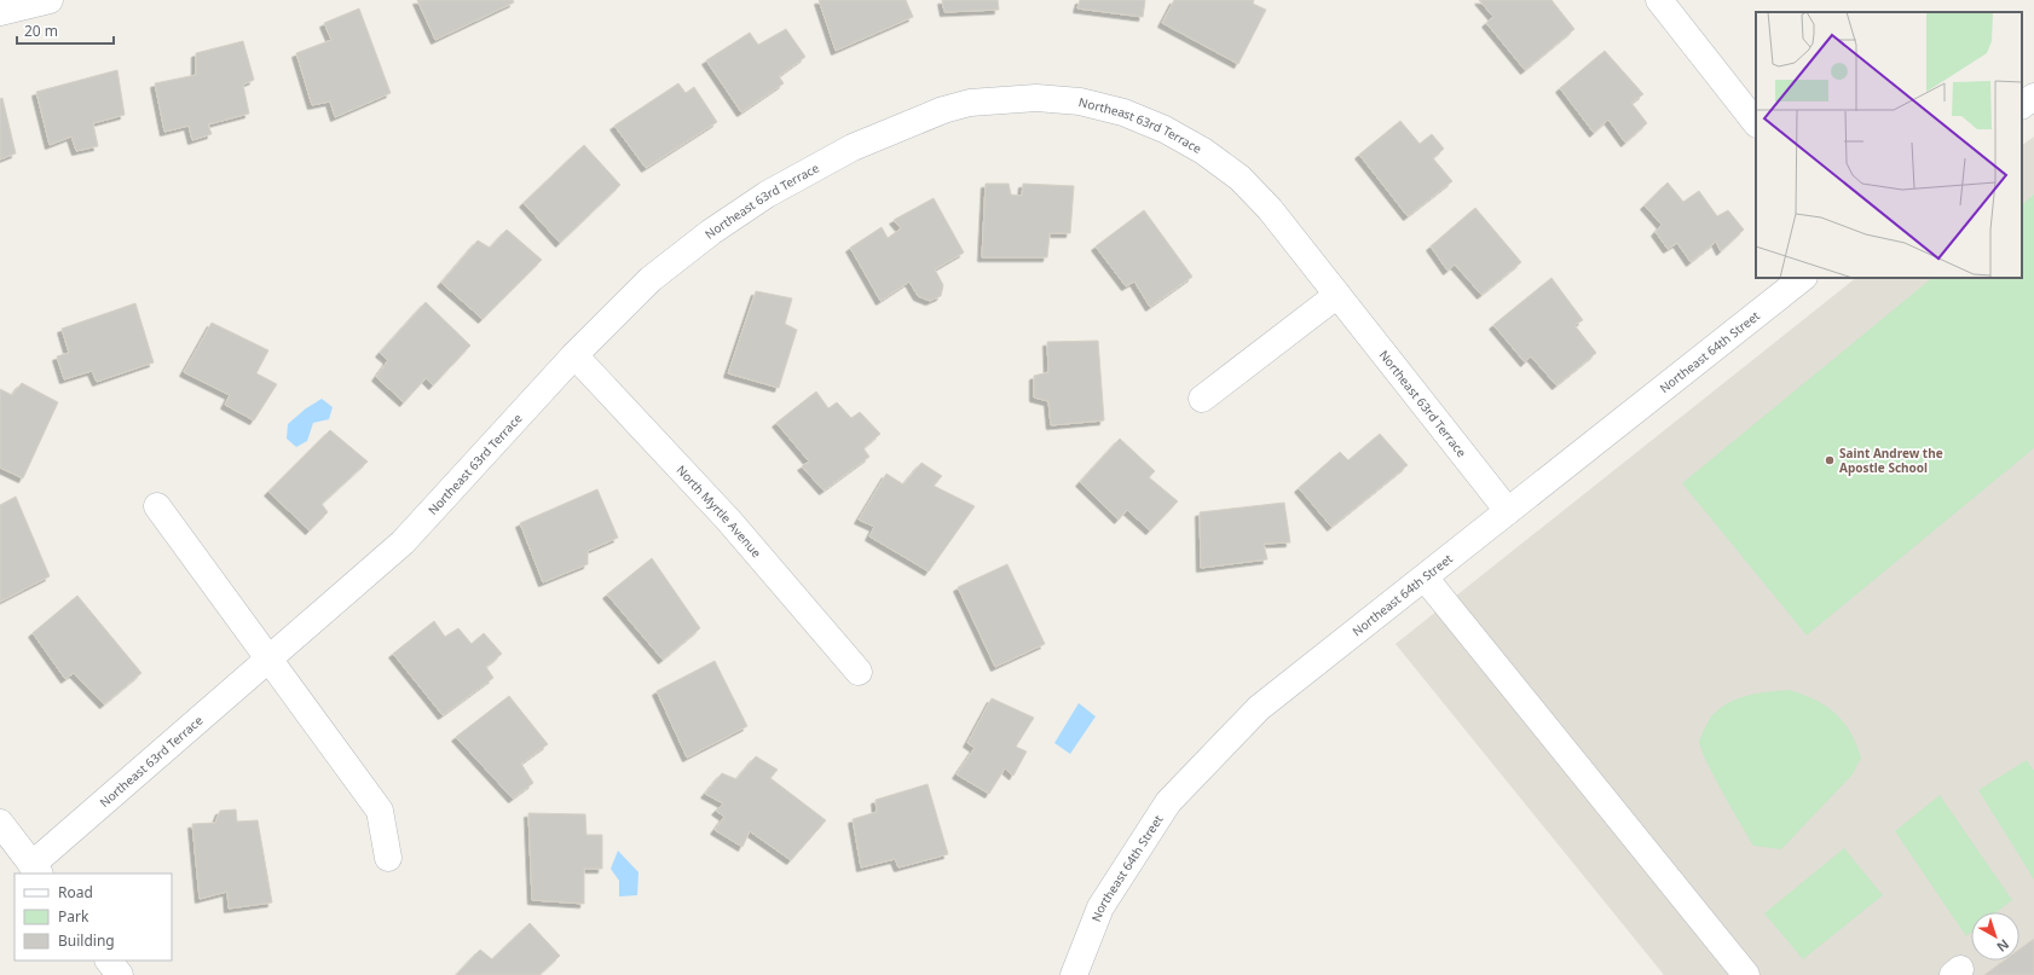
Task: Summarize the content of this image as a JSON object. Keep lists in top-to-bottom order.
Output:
{
  "streets": {
    "street": ["Northeast 63rd Terrace", "Northeast 64th Street", "North Myrtle Avenue"]
  },
  "crossings": [
    ["Northeast 63rd Terrace", "Northeast 64th Street"],
    ["Northeast 63rd Terrace", "North Myrtle Avenue"]
  ],
  "places": ["Saint Andrew the Apostle School"],
  "legend": ["Road", "Park", "Building"],
  "scale_bar": "20 m",
  "north": "bottom right"
}
